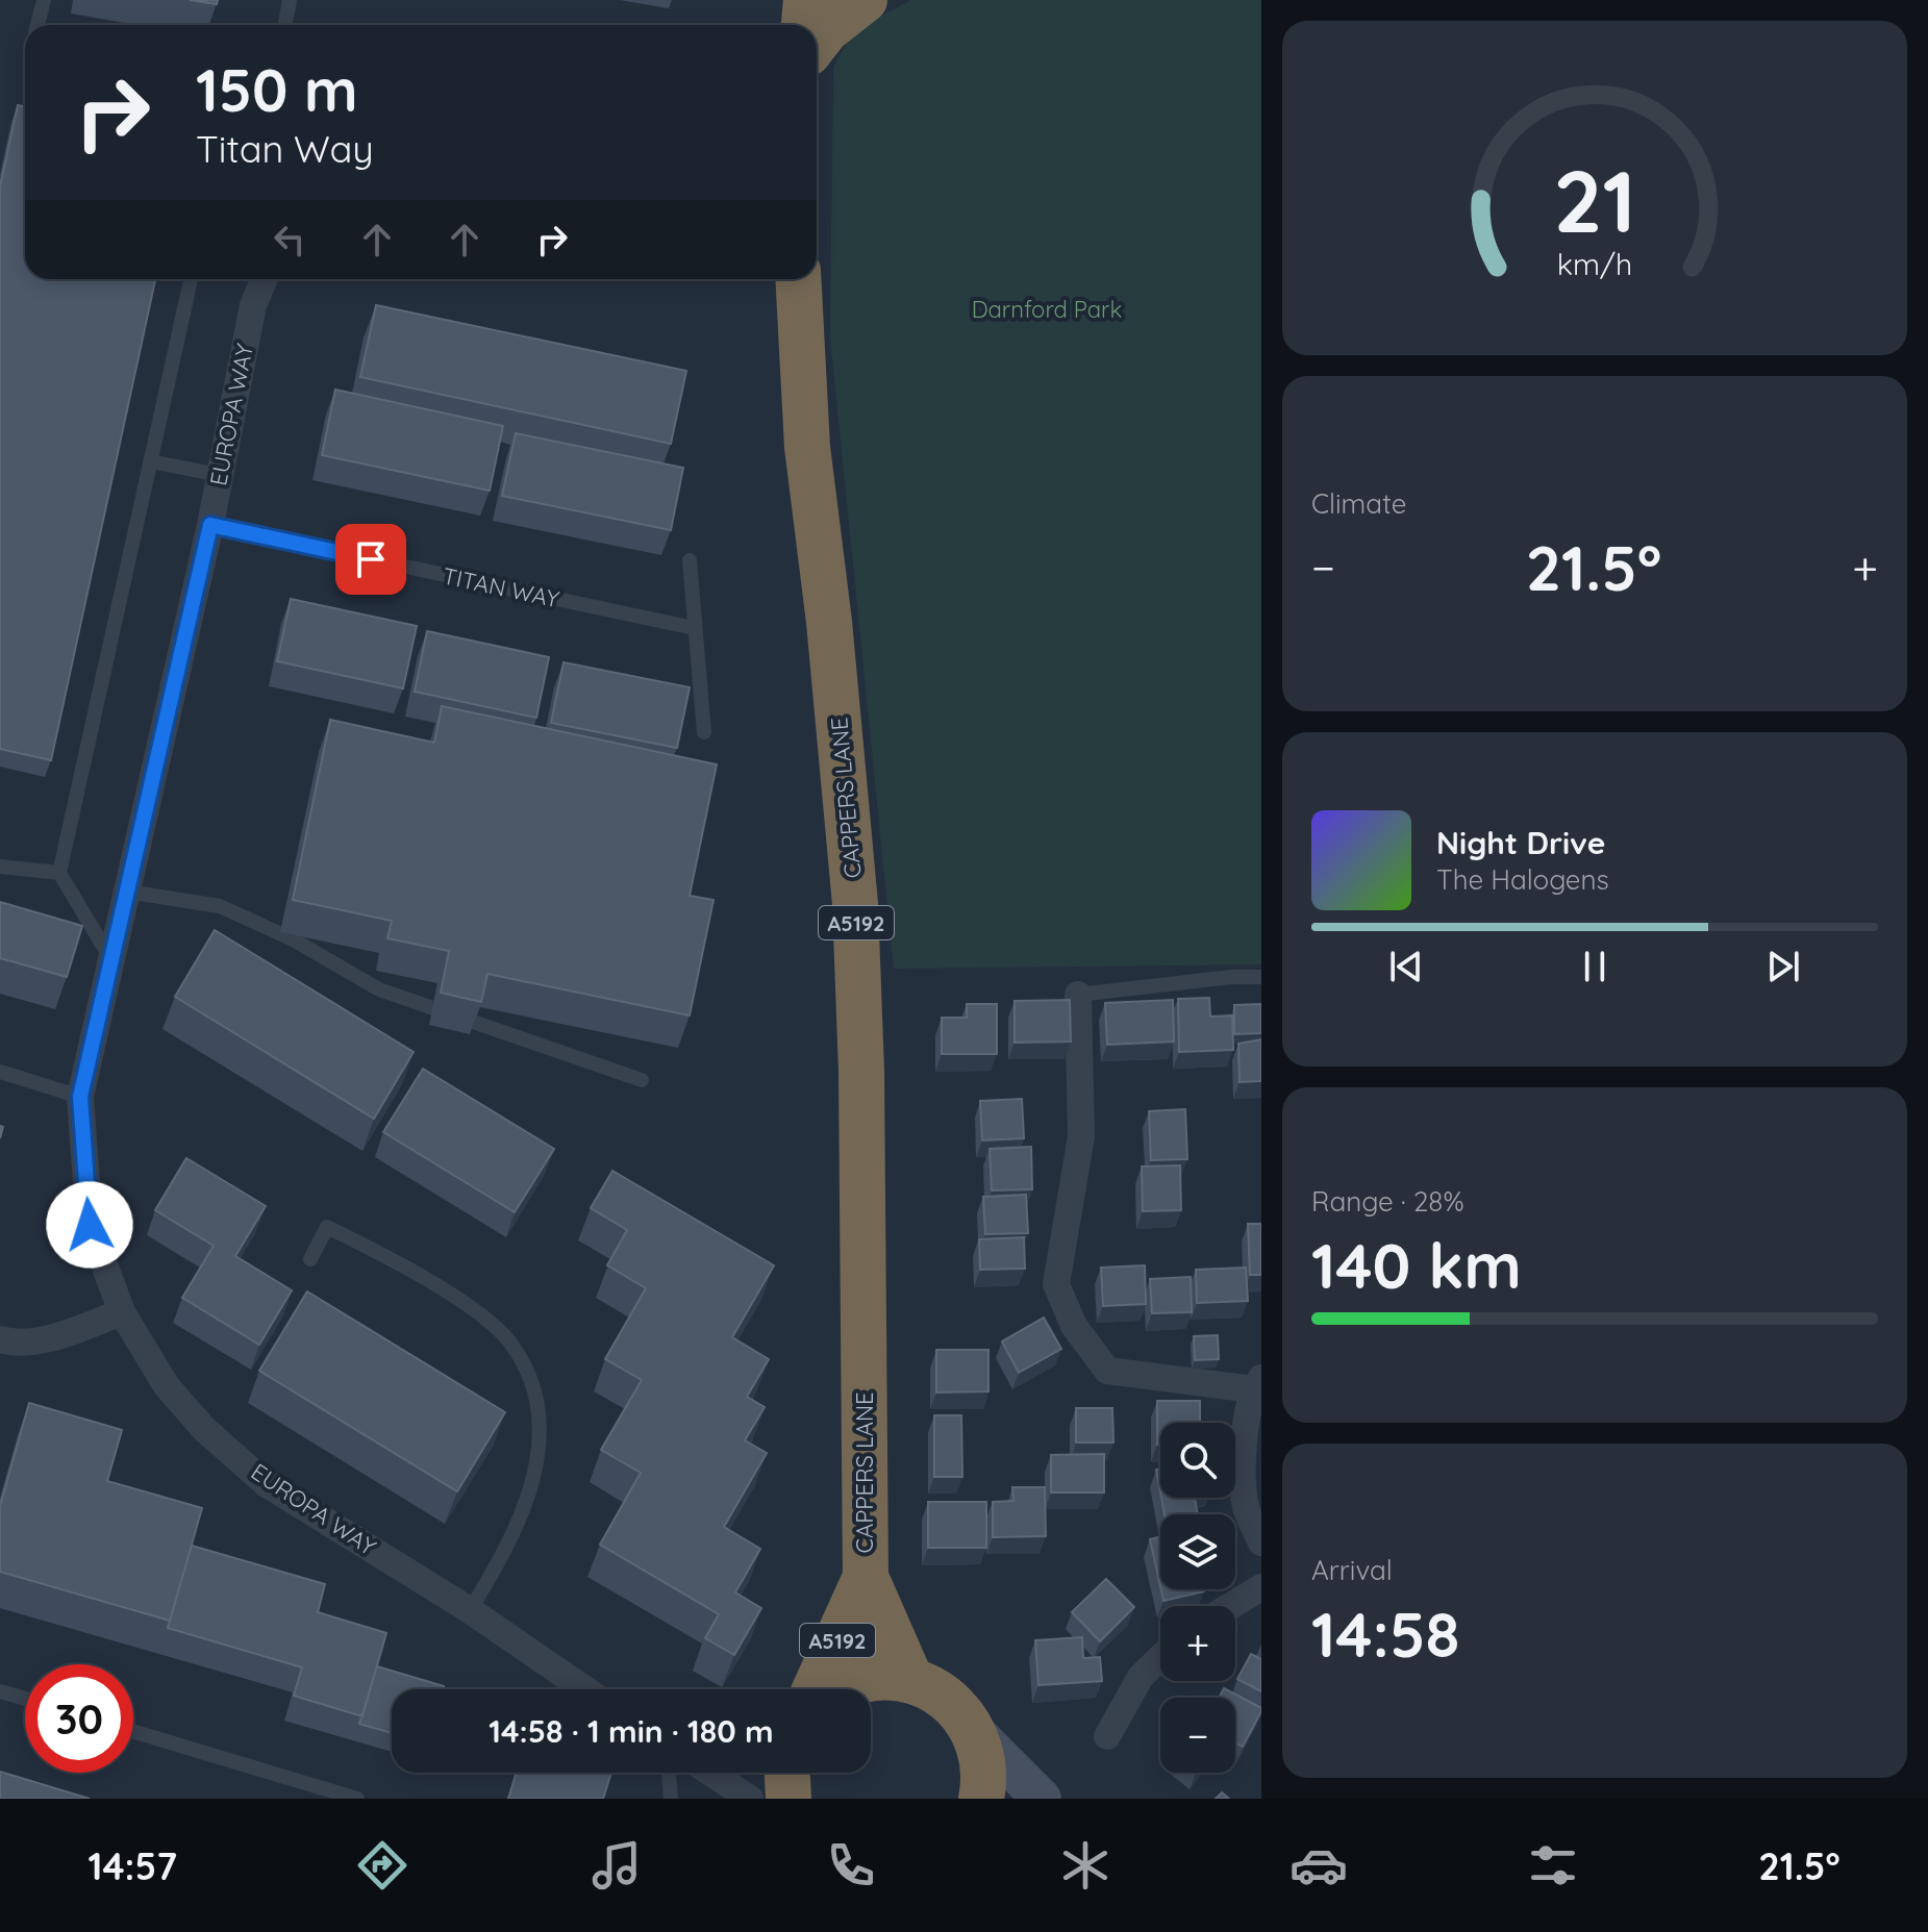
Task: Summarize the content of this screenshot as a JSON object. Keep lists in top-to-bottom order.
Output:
{
  "streets": {
    "highway": ["CAPPERS LANE", "A5192"],
    "street": ["EUROPA WAY"],
    "lane": ["TITAN WAY"]
  },
  "crossings": [
    ["EUROPA WAY", "TITAN WAY"]
  ],
  "parks": ["Darnford Park"],
  "page": {
    "turn": ["150 m", "Titan Way"],
    "tile": [
      "Climate",
      ["Range · 28%", "140 km"],
      ["Arrival", "14:58"]
    ],
    "heat": ["−", "21.5°", "+"],
    "song": ["Night Drive", "The Halogens"],
    "map_buttons": ["+", "−"],
    "limit": "30",
    "trip": "14:58 · 1 min · 180 m",
    "tabs": ["14:57", "21.5°"],
    "gauge": ["21", "km/h"]
  }
}
